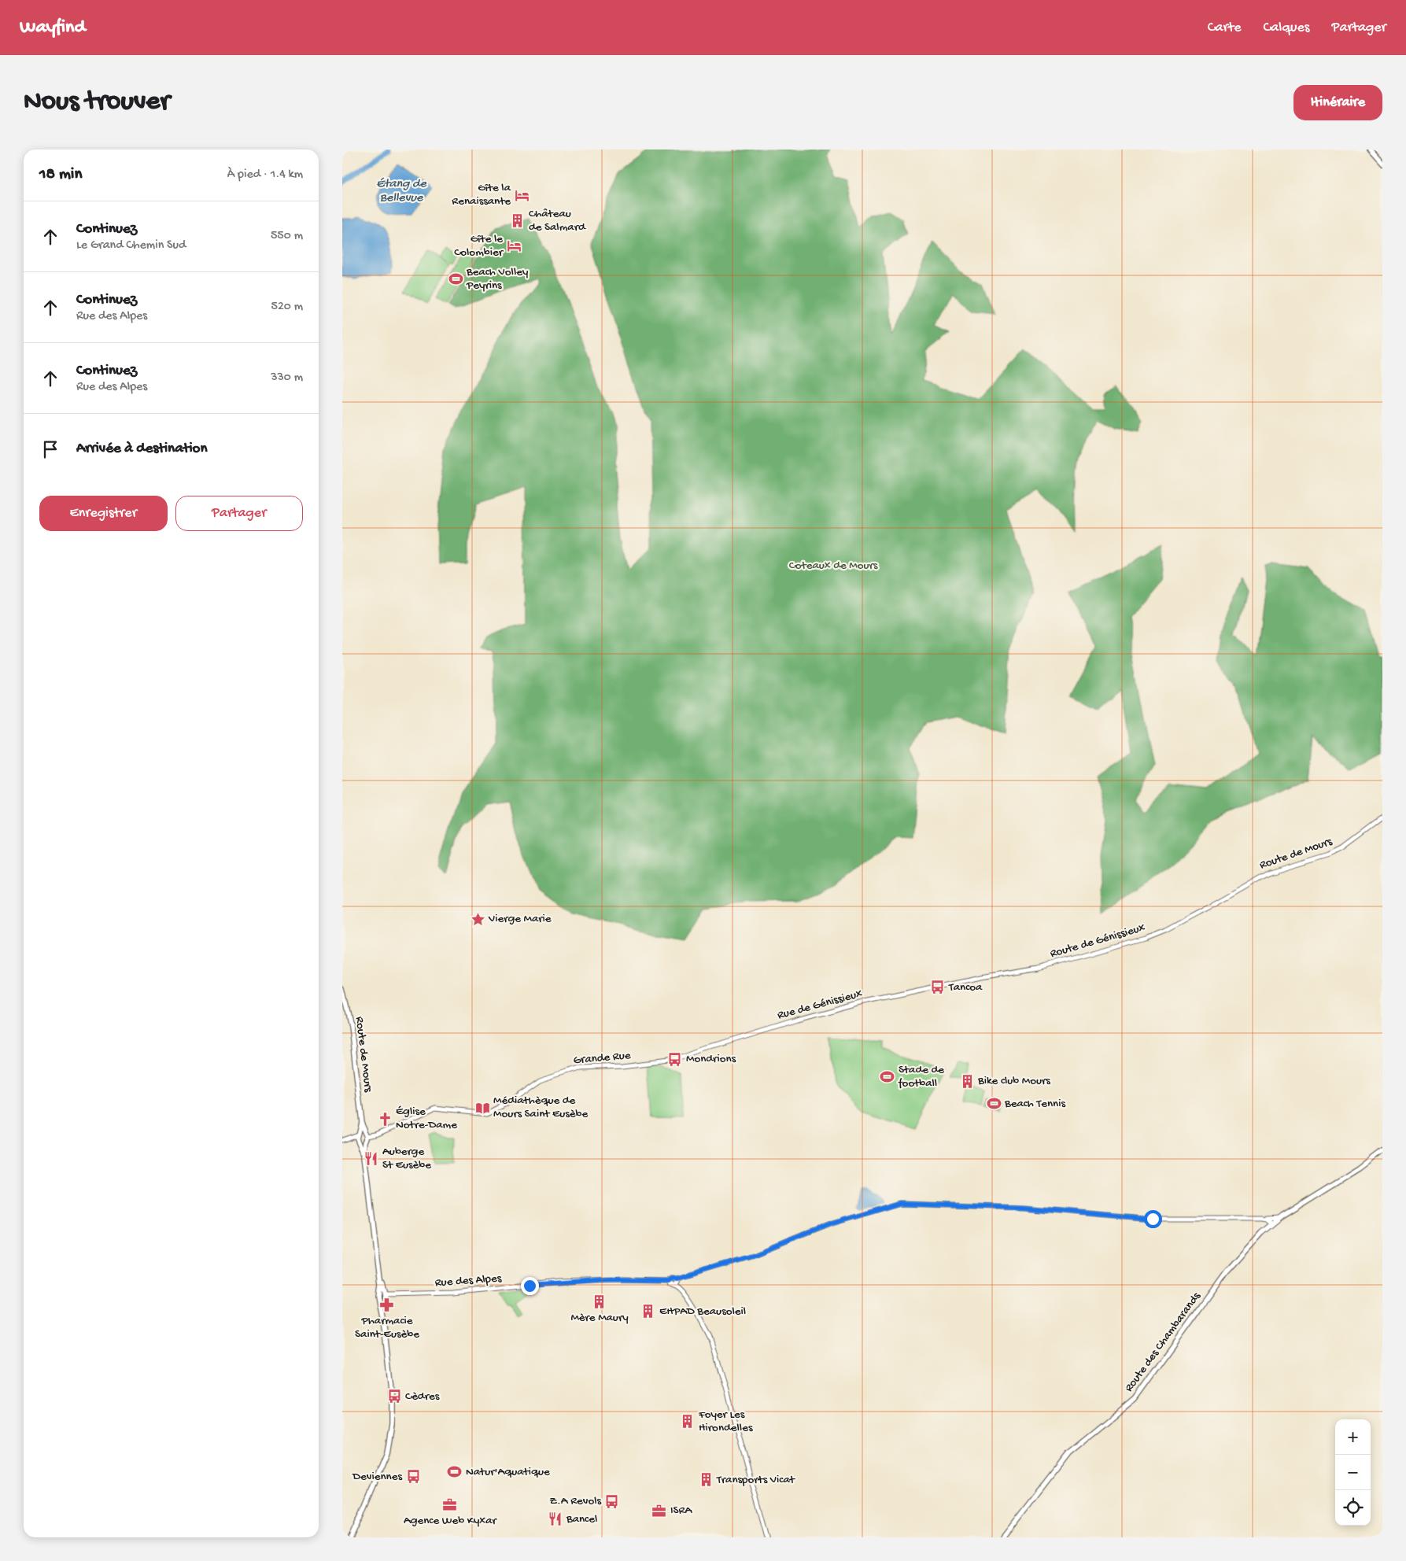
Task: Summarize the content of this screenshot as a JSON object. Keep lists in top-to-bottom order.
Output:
{
  "streets": {
    "main road": ["Route de Mours", "Route des Chambarands"],
    "street": [
      "Route de Génissieux",
      "Rue de Génissieux",
      "Grande Rue",
      "Rue des Alpes"
    ]
  },
  "crossings": [
    ["Route de Mours", "Route de Génissieux"],
    ["Route de Mours", "Grande Rue"],
    ["Route de Génissieux", "Rue de Génissieux"],
    ["Rue de Génissieux", "Grande Rue"]
  ],
  "water": ["Étang de Bellevue"],
  "parks": ["Coteaux de Mours"],
  "places": {
    "hotel": ["Gîte la Renaissante", "Gîte le Colombier"],
    "building": [
      "Château de Salmard",
      "Bike club Mours",
      "Mère Maury",
      "EHPAD Beausoleil",
      "Foyer Les Hirondelles",
      "Transports Vicat"
    ],
    "sports": [
      "Beach Volley Peyrins",
      "Stade de football",
      "Beach Tennis",
      "Natur'Aquatique"
    ],
    "place": ["Vierge Marie"],
    "bus stop": [
      "Tancoa",
      "Mondrions",
      "Cèdres",
      "Deviennes",
      "Z.A Revols"
    ],
    "library": ["Médiathèque de Mours Saint Eusèbe"],
    "church": ["Église Notre-Dame"],
    "restaurant": ["Auberge St Eusèbe", "Bancel"],
    "pharmacy": ["Pharmacie Saint-Eusèbe"],
    "office": ["Agence Web Kyxar", "ISRA"]
  },
  "page": {
    "header": "Wayfind",
    "nav": ["Carte", "Calques", "Partager"],
    "buttons": [
      "Itinéraire",
      ["Enregistrer", "Partager"]
    ],
    "title": "Nous trouver",
    "heading": ["18 min", "À pied · 1.4 km"],
    "list": [
      ["Continuez", "Le Grand Chemin Sud", "550 m"],
      ["Continuez", "Rue des Alpes", "520 m"],
      ["Continuez", "Rue des Alpes", "330 m"],
      "Arrivée à destination"
    ],
    "map_buttons": ["+", "−"]
  }
}
